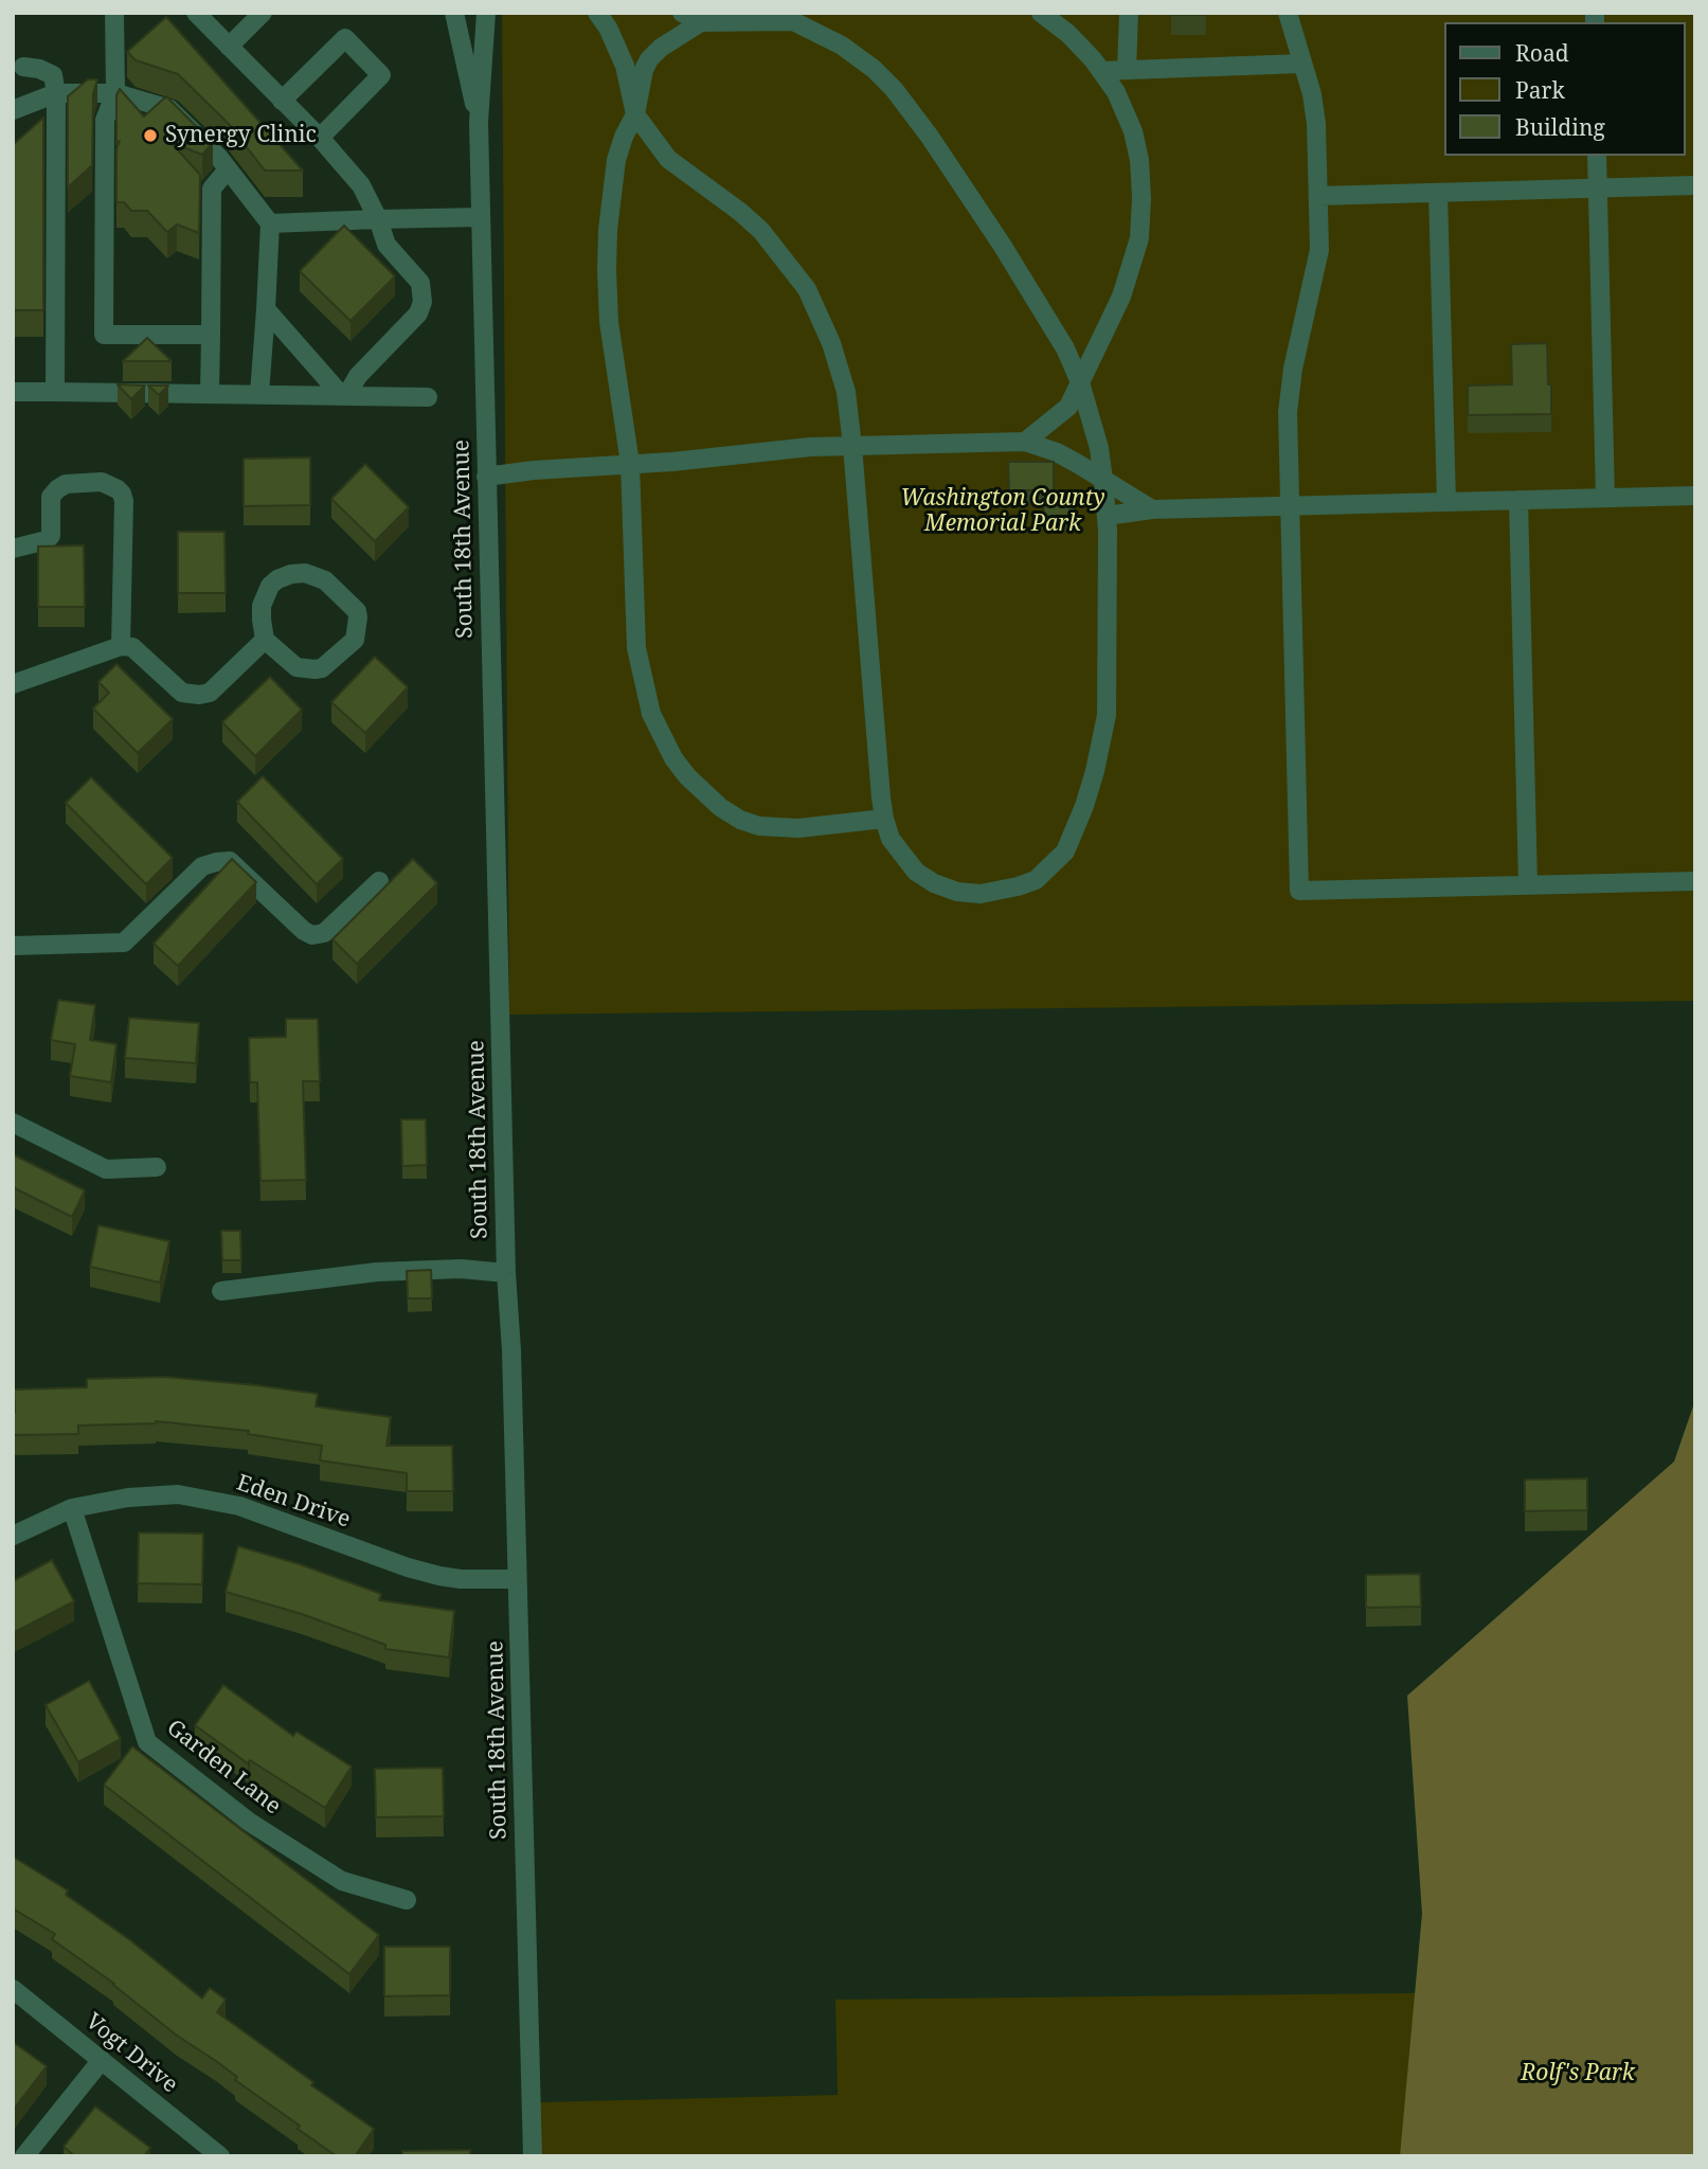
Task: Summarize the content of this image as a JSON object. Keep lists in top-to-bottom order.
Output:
{
  "streets": {
    "street": [
      "South 18th Avenue",
      "Eden Drive",
      "Garden Lane",
      "Vogt Drive"
    ]
  },
  "crossings": [
    ["South 18th Avenue", "Eden Drive"],
    ["Eden Drive", "Garden Lane"]
  ],
  "parks": ["Washington County Memorial Park", "Rolf's Park"],
  "places": ["Synergy Clinic"],
  "legend": ["Road", "Park", "Building"]
}
